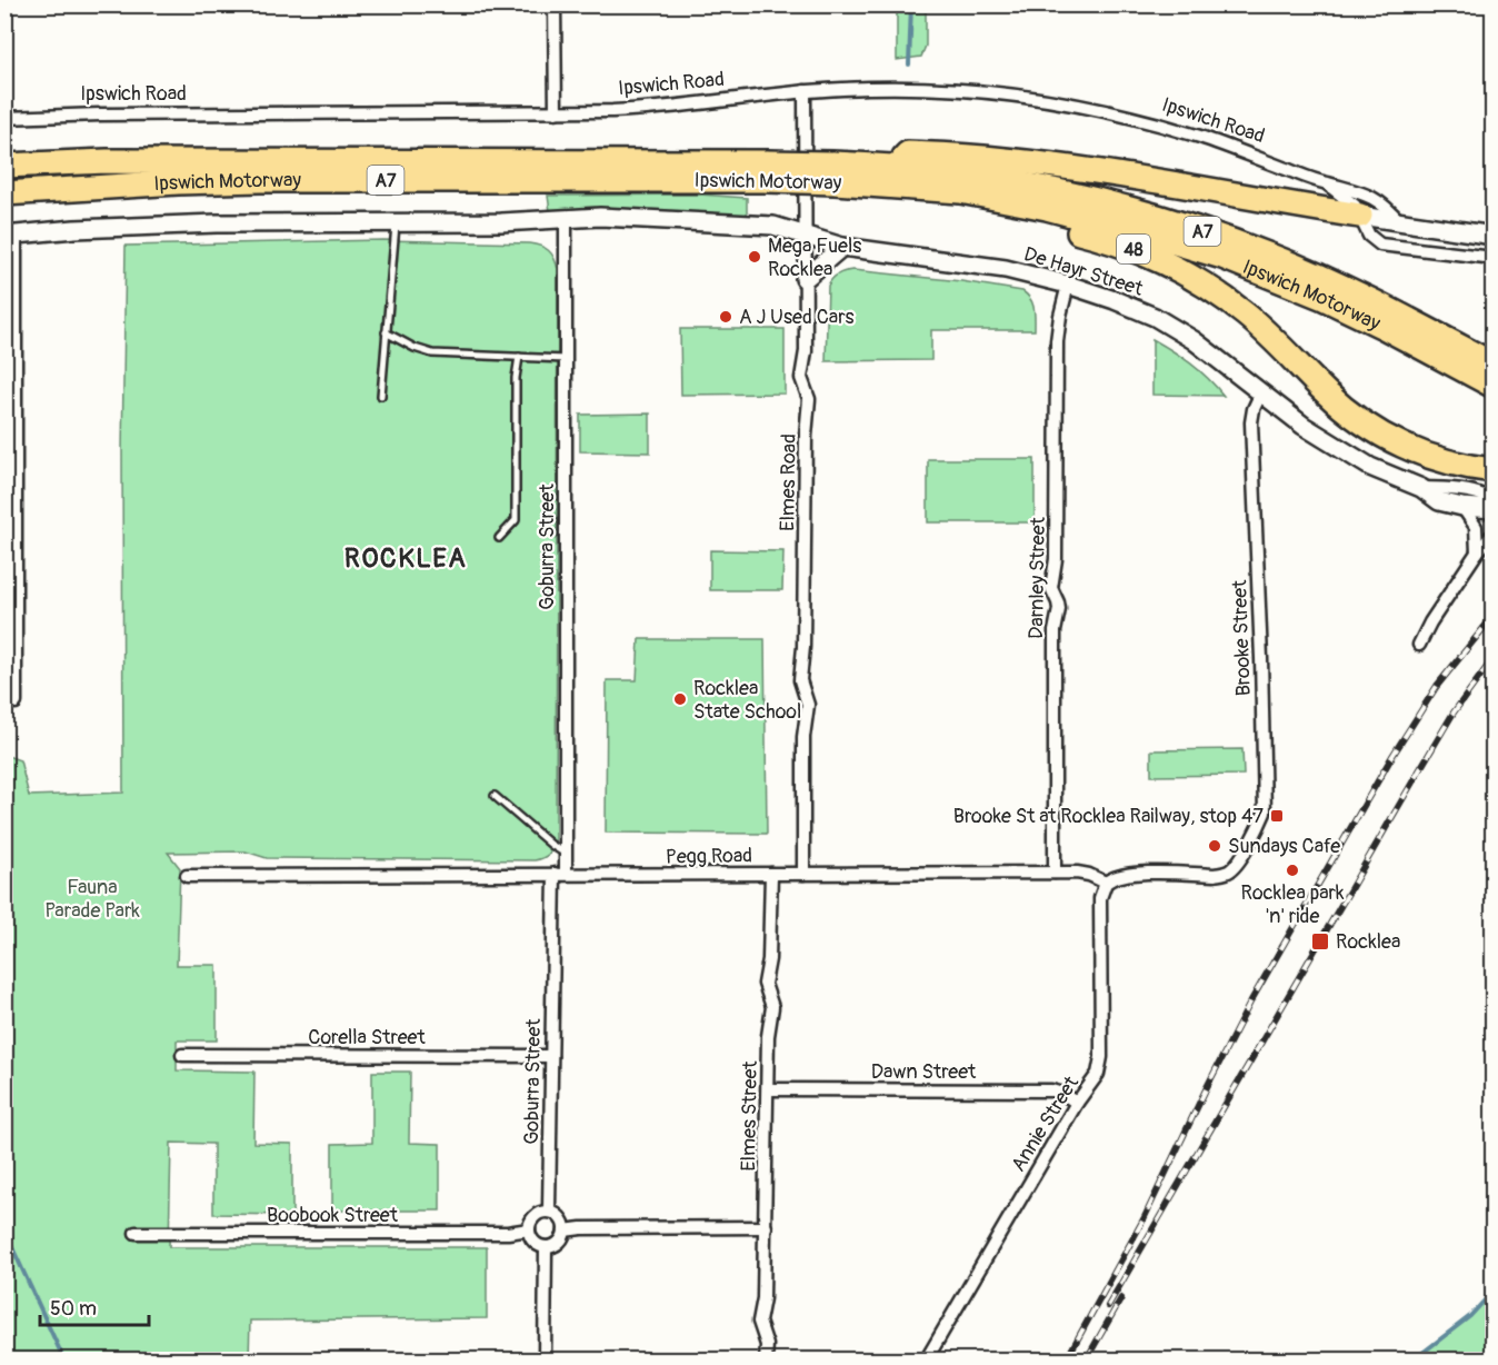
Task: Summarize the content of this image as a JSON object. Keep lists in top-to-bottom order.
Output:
{
  "streets": {
    "highway": ["A7", "Ipswich Motorway", "48"],
    "street": [
      "Ipswich Road",
      "De Hayr Street",
      "Elmes Road",
      "Goburra Street",
      "Darnley Street",
      "Brooke Street",
      "Pegg Road",
      "Corella Street",
      "Dawn Street",
      "Elmes Street",
      "Annie Street",
      "Boobook Street"
    ]
  },
  "crossings": [
    ["Ipswich Road", "Elmes Road"],
    ["Ipswich Motorway", "48"],
    ["De Hayr Street", "Elmes Road"],
    ["De Hayr Street", "Darnley Street"],
    ["De Hayr Street", "Brooke Street"],
    ["Elmes Road", "Pegg Road"],
    ["Goburra Street", "Pegg Road"],
    ["Goburra Street", "Corella Street"],
    ["Goburra Street", "Boobook Street"],
    ["Darnley Street", "Pegg Road"],
    ["Brooke Street", "Pegg Road"],
    ["Brooke Street", "Annie Street"],
    ["Pegg Road", "Elmes Street"],
    ["Pegg Road", "Annie Street"],
    ["Dawn Street", "Elmes Street"],
    ["Dawn Street", "Annie Street"]
  ],
  "districts": ["ROCKLEA"],
  "parks": ["Fauna Parade Park"],
  "places": {
    "other": [
      "Mega Fuels Rocklea",
      "A J Used Cars",
      "Rocklea State School",
      "Sundays Cafe",
      "Rocklea park 'n' ride"
    ],
    "transit": ["Brooke St at Rocklea Railway, stop 47", "Rocklea"]
  },
  "scale_bar": "50 m"
}
